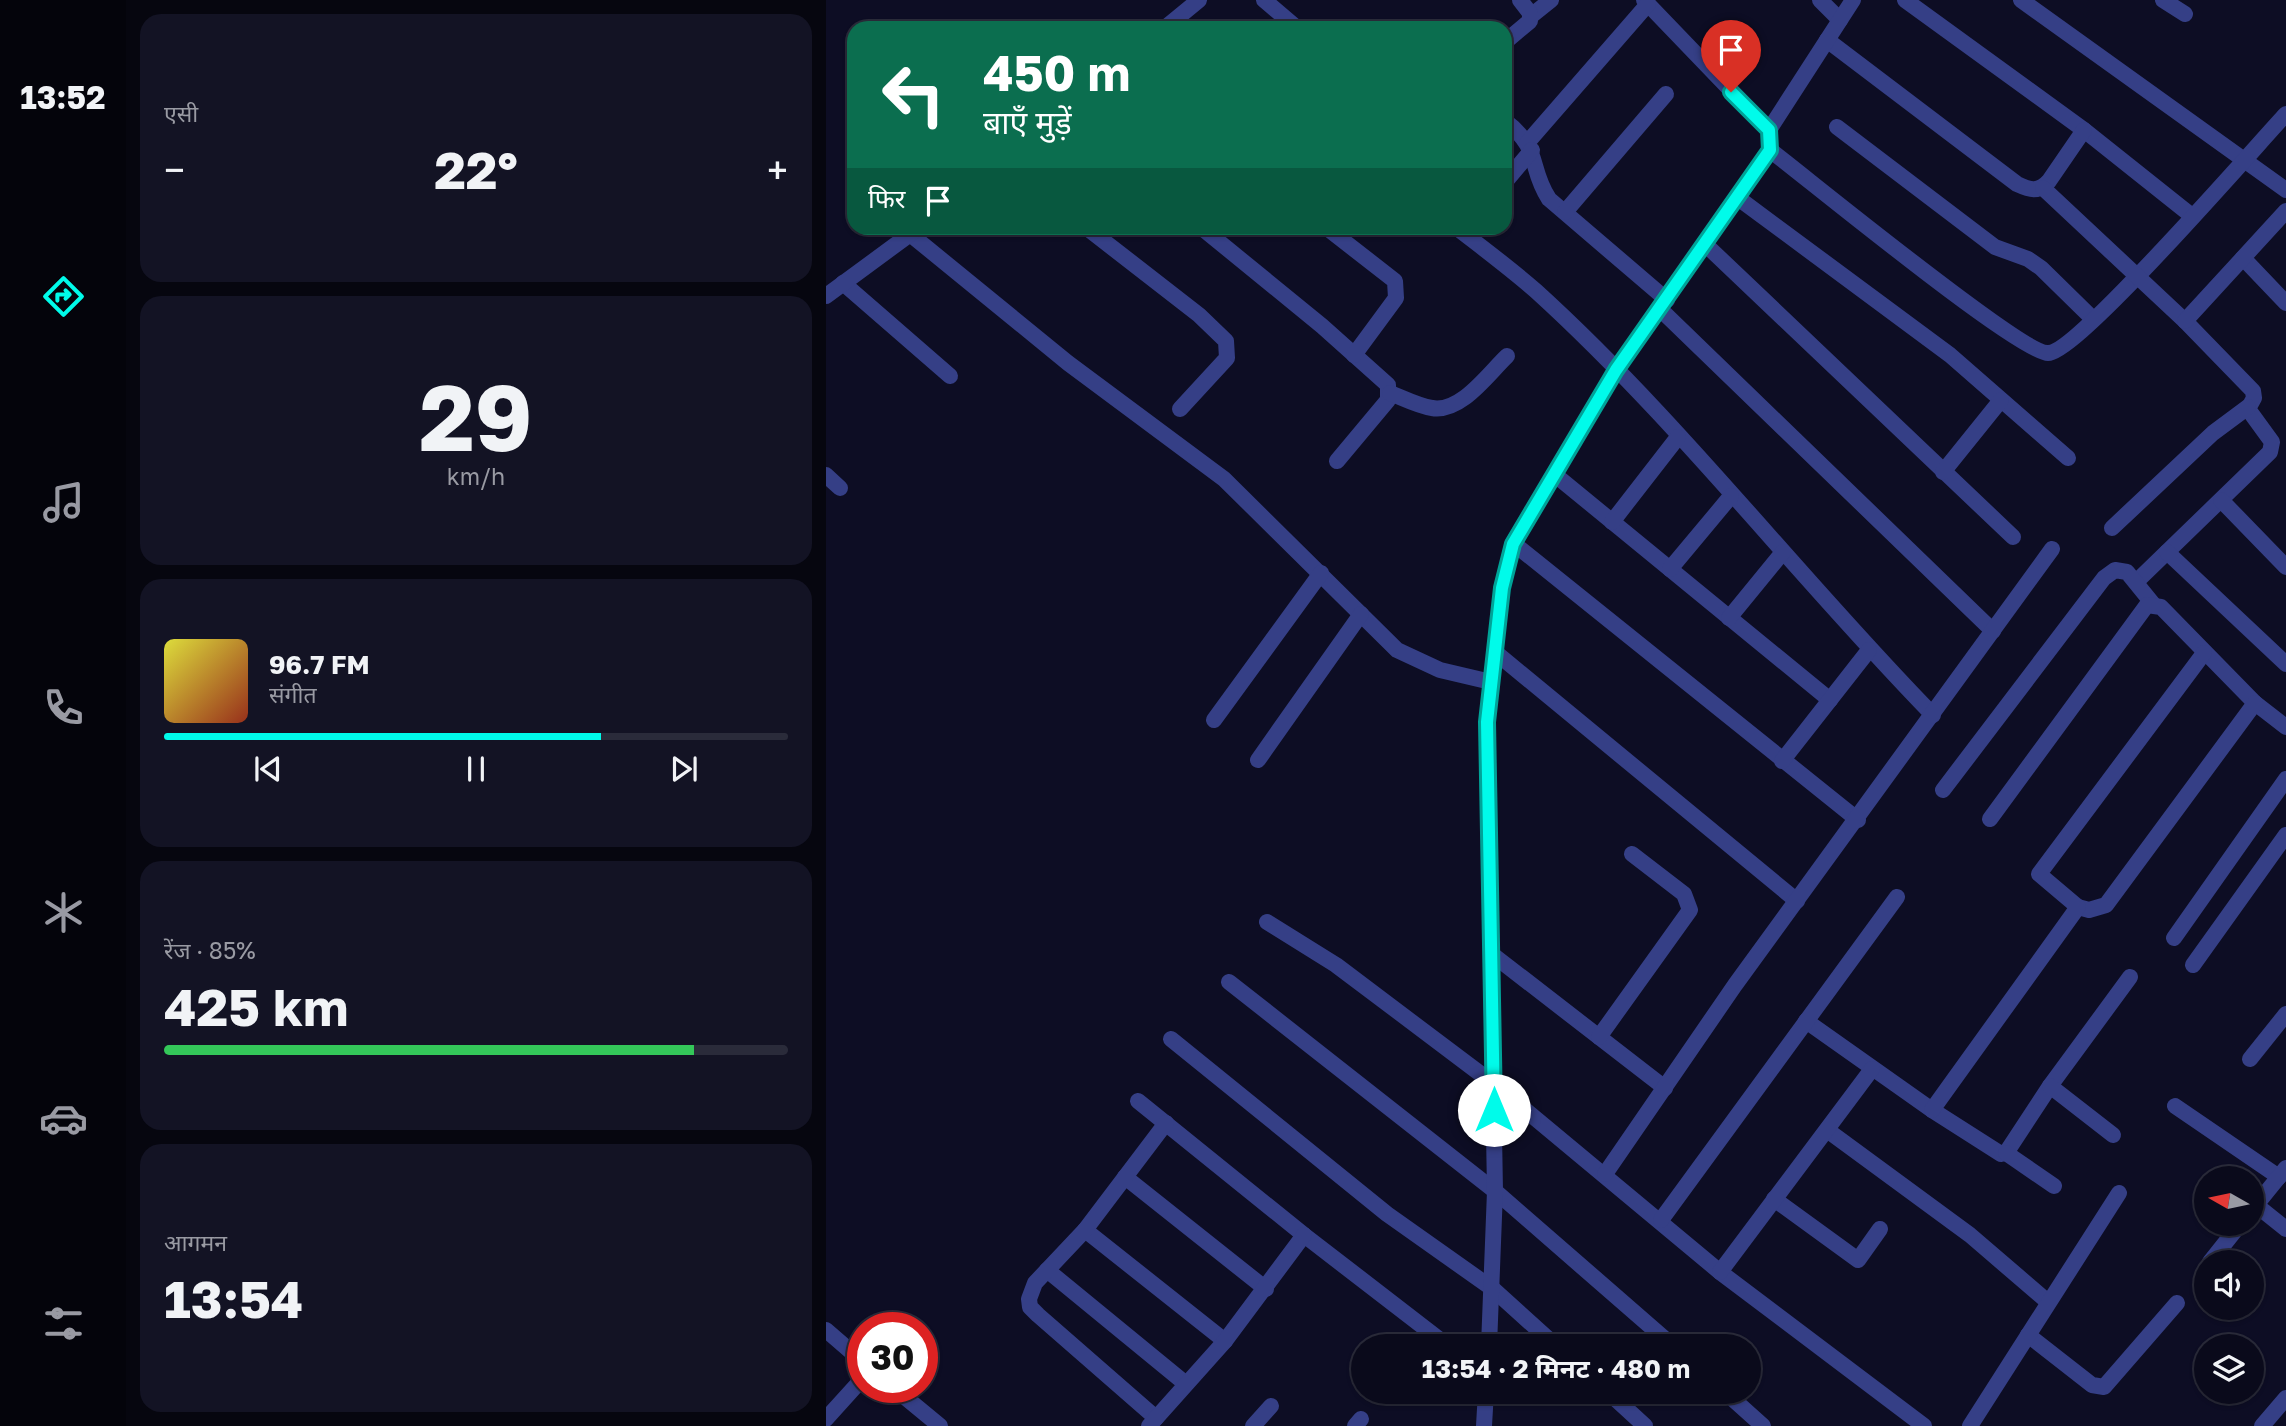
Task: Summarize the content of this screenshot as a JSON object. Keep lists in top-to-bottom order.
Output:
{
  "north": "left",
  "page": {
    "tabs": "13:52",
    "tile": [
      "एसी",
      ["29", "km/h"],
      ["रेंज · 85%", "425 km"],
      ["आगमन", "13:54"]
    ],
    "turn": ["450 m", "बाएँ मुड़ें"],
    "heat": ["−", "22°", "+"],
    "then": "फिर",
    "song": ["96.7 FM", "संगीत"],
    "limit": "30",
    "trip": "13:54 · 2 मिनट · 480 m"
  }
}
